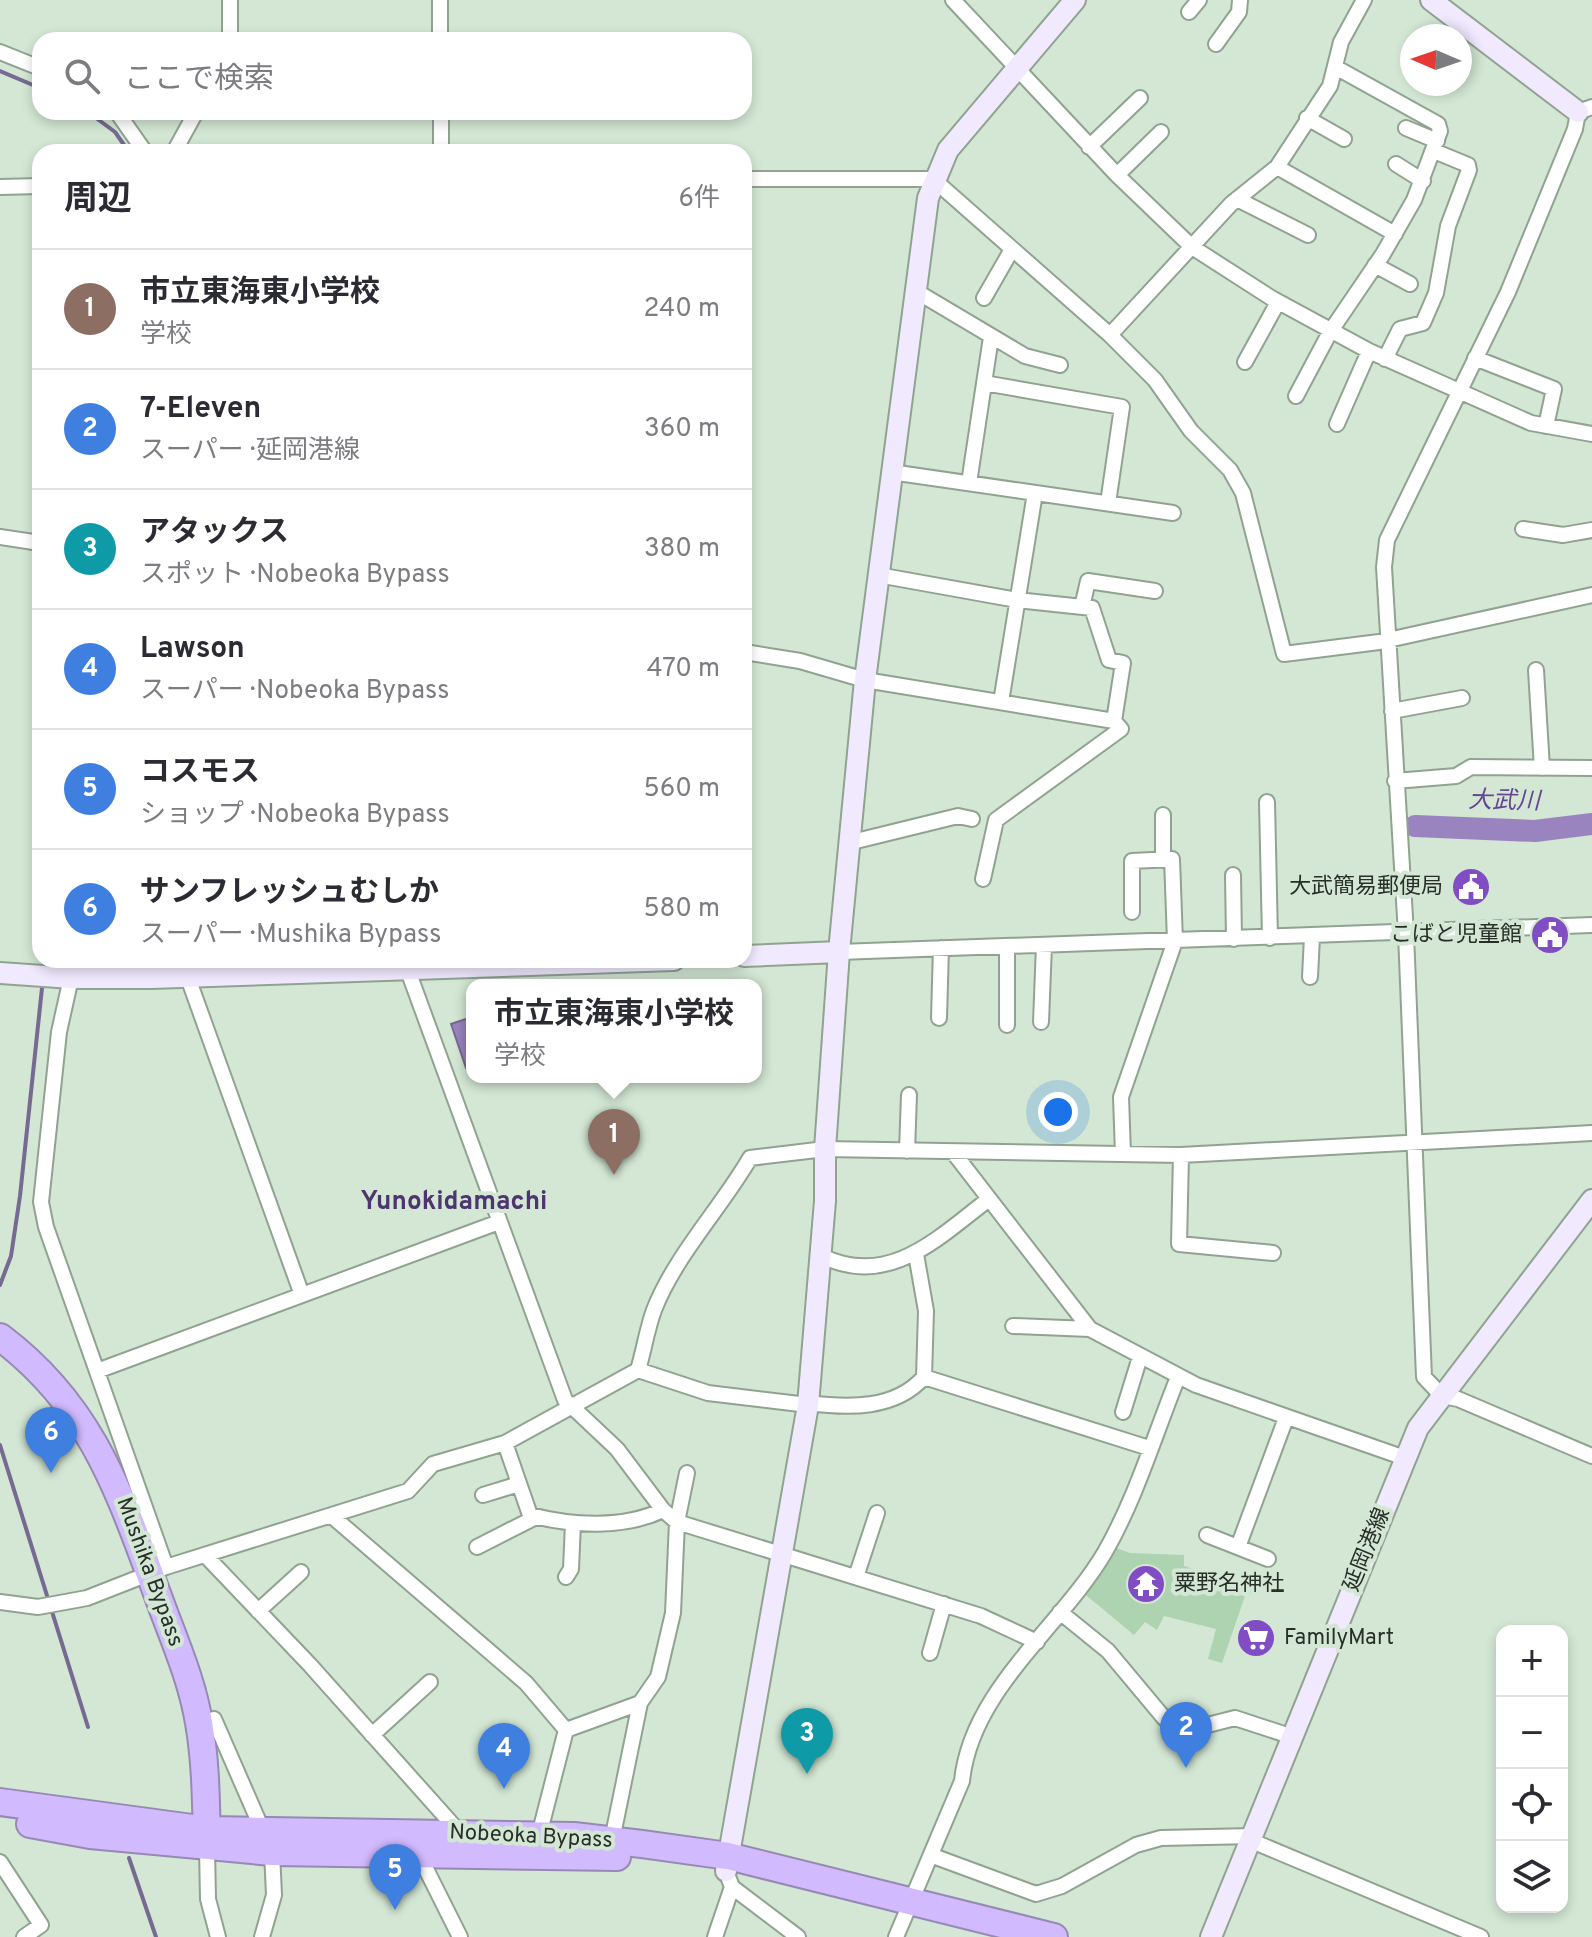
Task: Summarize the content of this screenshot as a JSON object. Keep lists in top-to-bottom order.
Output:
{
  "streets": {
    "highway": ["Mushika Bypass", "Nobeoka Bypass"],
    "street": ["延岡港線"]
  },
  "crossings": [
    ["Mushika Bypass", "Nobeoka Bypass"]
  ],
  "districts": ["Yunokidamachi"],
  "water": ["大武川"],
  "places": {
    "public building": ["大武簡易郵便局", "こばと児童館"],
    "temple": ["粟野名神社"],
    "supermarket": ["FamilyMart"]
  },
  "north": "left",
  "page": {
    "search": "ここで検索",
    "heading": ["周辺", "6件"],
    "list": [
      {
        "mark": "1",
        "name": "市立東海東小学校",
        "note": "学校",
        "value": "240 m"
      },
      {
        "mark": "2",
        "name": "7-Eleven",
        "note": "スーパー · 延岡港線",
        "value": "360 m"
      },
      {
        "mark": "3",
        "name": "アタックス",
        "note": "スポット · Nobeoka Bypass",
        "value": "380 m"
      },
      {
        "mark": "4",
        "name": "Lawson",
        "note": "スーパー · Nobeoka Bypass",
        "value": "470 m"
      },
      {
        "mark": "5",
        "name": "コスモス",
        "note": "ショップ · Nobeoka Bypass",
        "value": "560 m"
      },
      {
        "mark": "6",
        "name": "サンフレッシュむしか",
        "note": "スーパー · Mushika Bypass",
        "value": "580 m"
      }
    ],
    "popup": ["市立東海東小学校", "学校"],
    "pins": [
      "1",
      "6",
      "2",
      "3",
      "4",
      "5"
    ],
    "map_buttons": ["+", "−"]
  }
}
